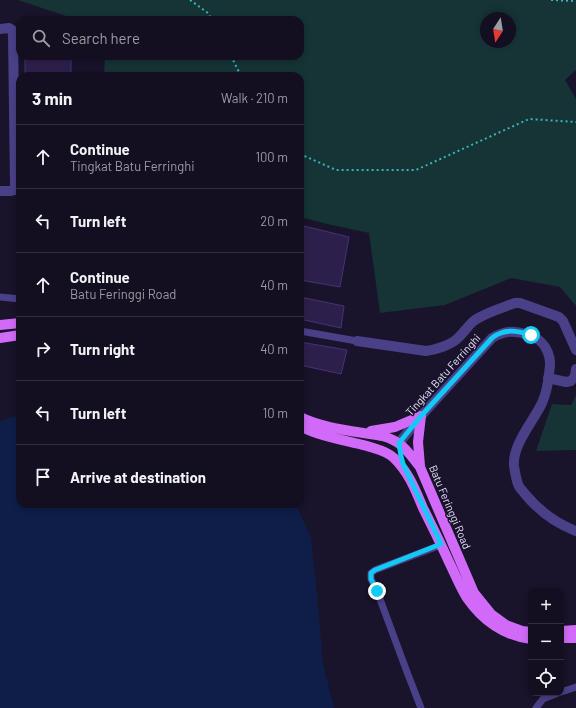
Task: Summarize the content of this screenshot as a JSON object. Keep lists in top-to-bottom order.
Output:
{
  "streets": {
    "main road": ["Batu Feringgi Road"],
    "street": ["Tingkat Batu Ferringhi"]
  },
  "crossings": [
    ["Tingkat Batu Ferringhi", "Batu Feringgi Road"]
  ],
  "north": "bottom",
  "page": {
    "search": "Search here",
    "heading": ["3 min", "Walk · 210 m"],
    "list": [
      ["Continue", "Tingkat Batu Ferringhi", "100 m"],
      ["Turn left", "20 m"],
      ["Continue", "Batu Feringgi Road", "40 m"],
      ["Turn right", "40 m"],
      ["Turn left", "10 m"],
      "Arrive at destination"
    ],
    "map_buttons": ["+", "−"]
  }
}
